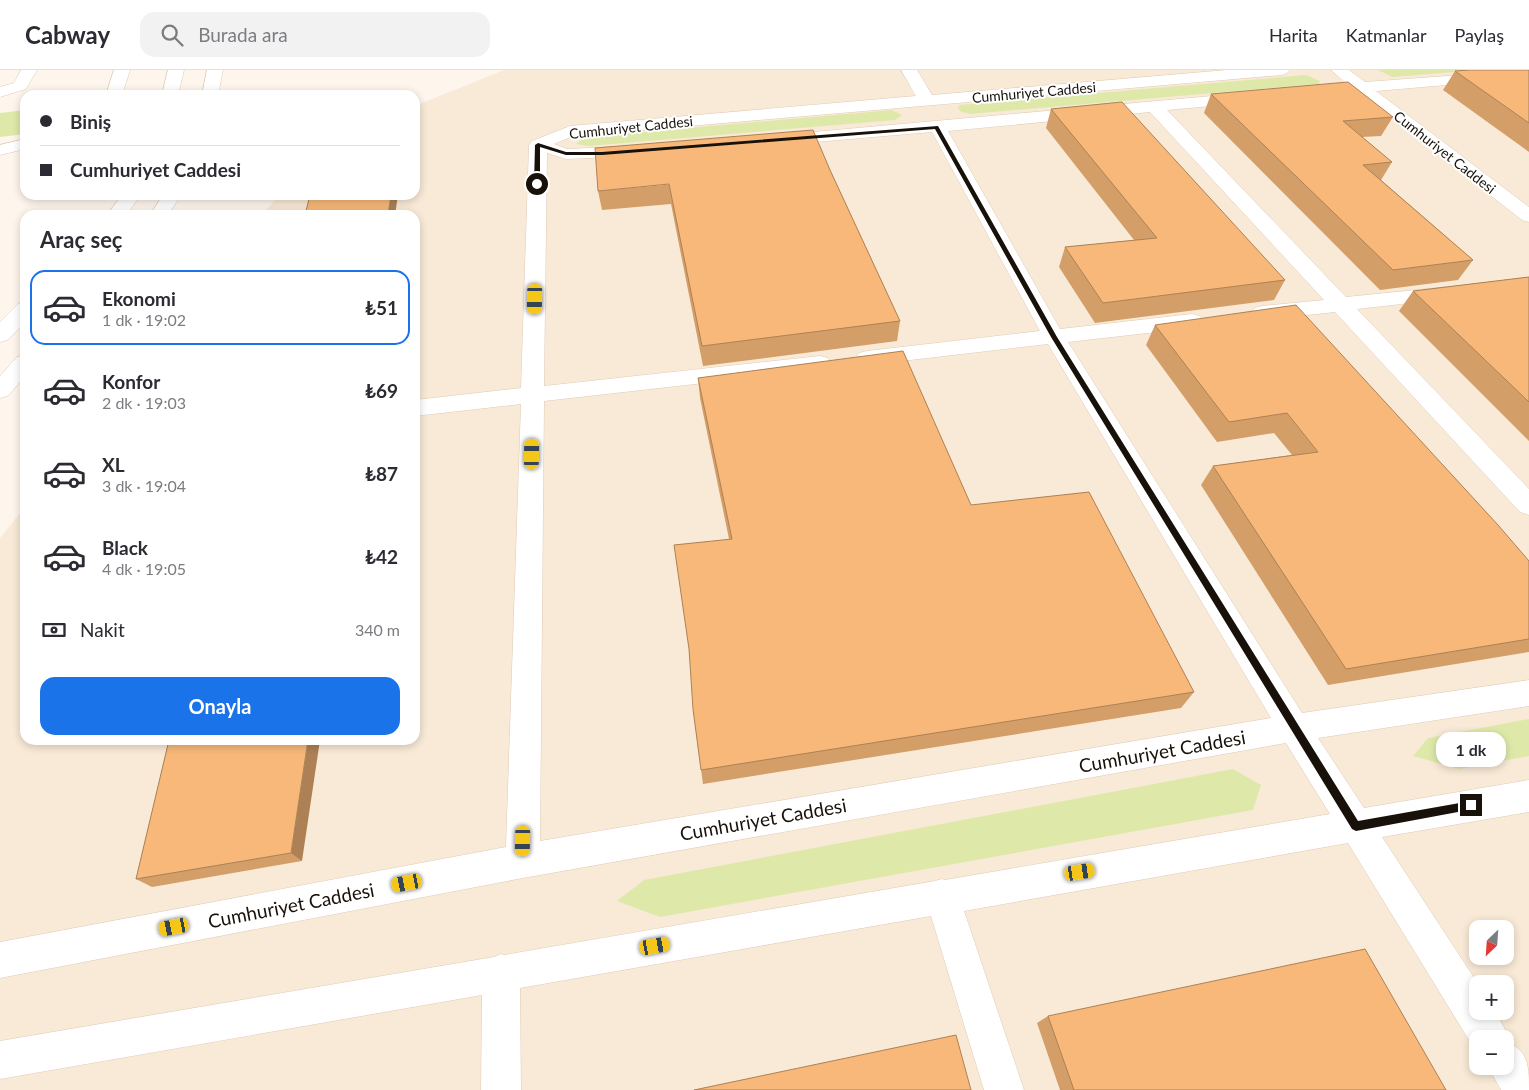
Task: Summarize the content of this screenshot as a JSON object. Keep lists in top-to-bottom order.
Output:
{
  "streets": {
    "street": ["Cumhuriyet Caddesi"]
  },
  "north": "bottom left",
  "page": {
    "header": "Cabway",
    "search": "Burada ara",
    "nav": ["Harita", "Katmanlar", "Paylaş"],
    "banner": ["Biniş", "Cumhuriyet Caddesi"],
    "heading": "Araç seç",
    "list": [
      {
        "name": "Ekonomi",
        "note": "1 dk · 19:02",
        "value": "₺51"
      },
      {
        "name": "Konfor",
        "note": "2 dk · 19:03",
        "value": "₺69"
      },
      {
        "name": "XL",
        "note": "3 dk · 19:04",
        "value": "₺87"
      },
      {
        "name": "Black",
        "note": "4 dk · 19:05",
        "value": "₺42"
      }
    ],
    "pay": ["Nakit", "340 m"],
    "buttons": "Onayla",
    "bubble": "1 dk",
    "map_buttons": ["+", "−"]
  }
}
